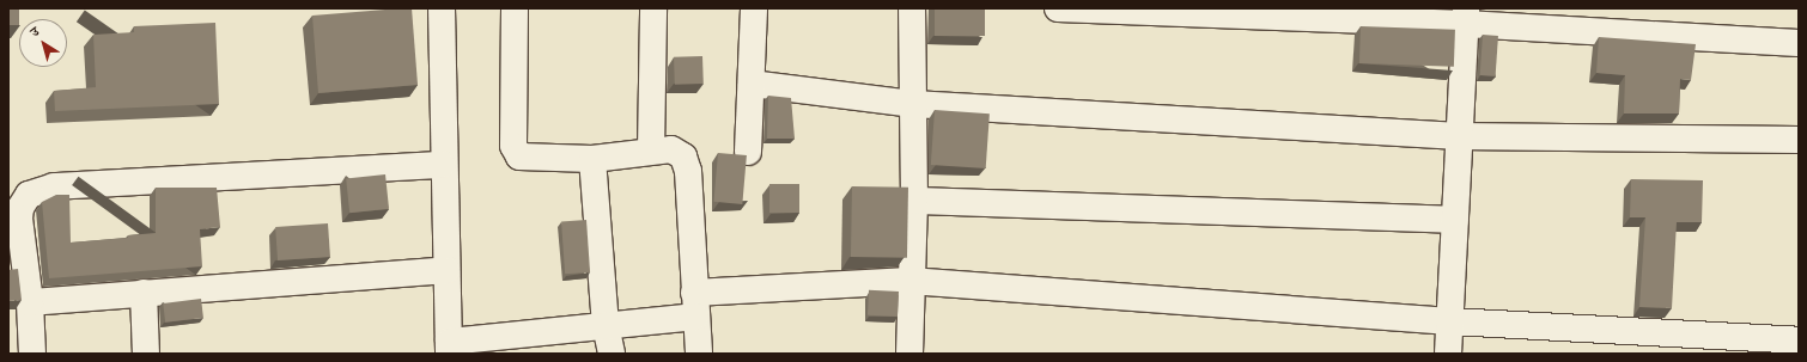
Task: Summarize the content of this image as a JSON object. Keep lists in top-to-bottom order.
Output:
{
  "north": "top left"
}
